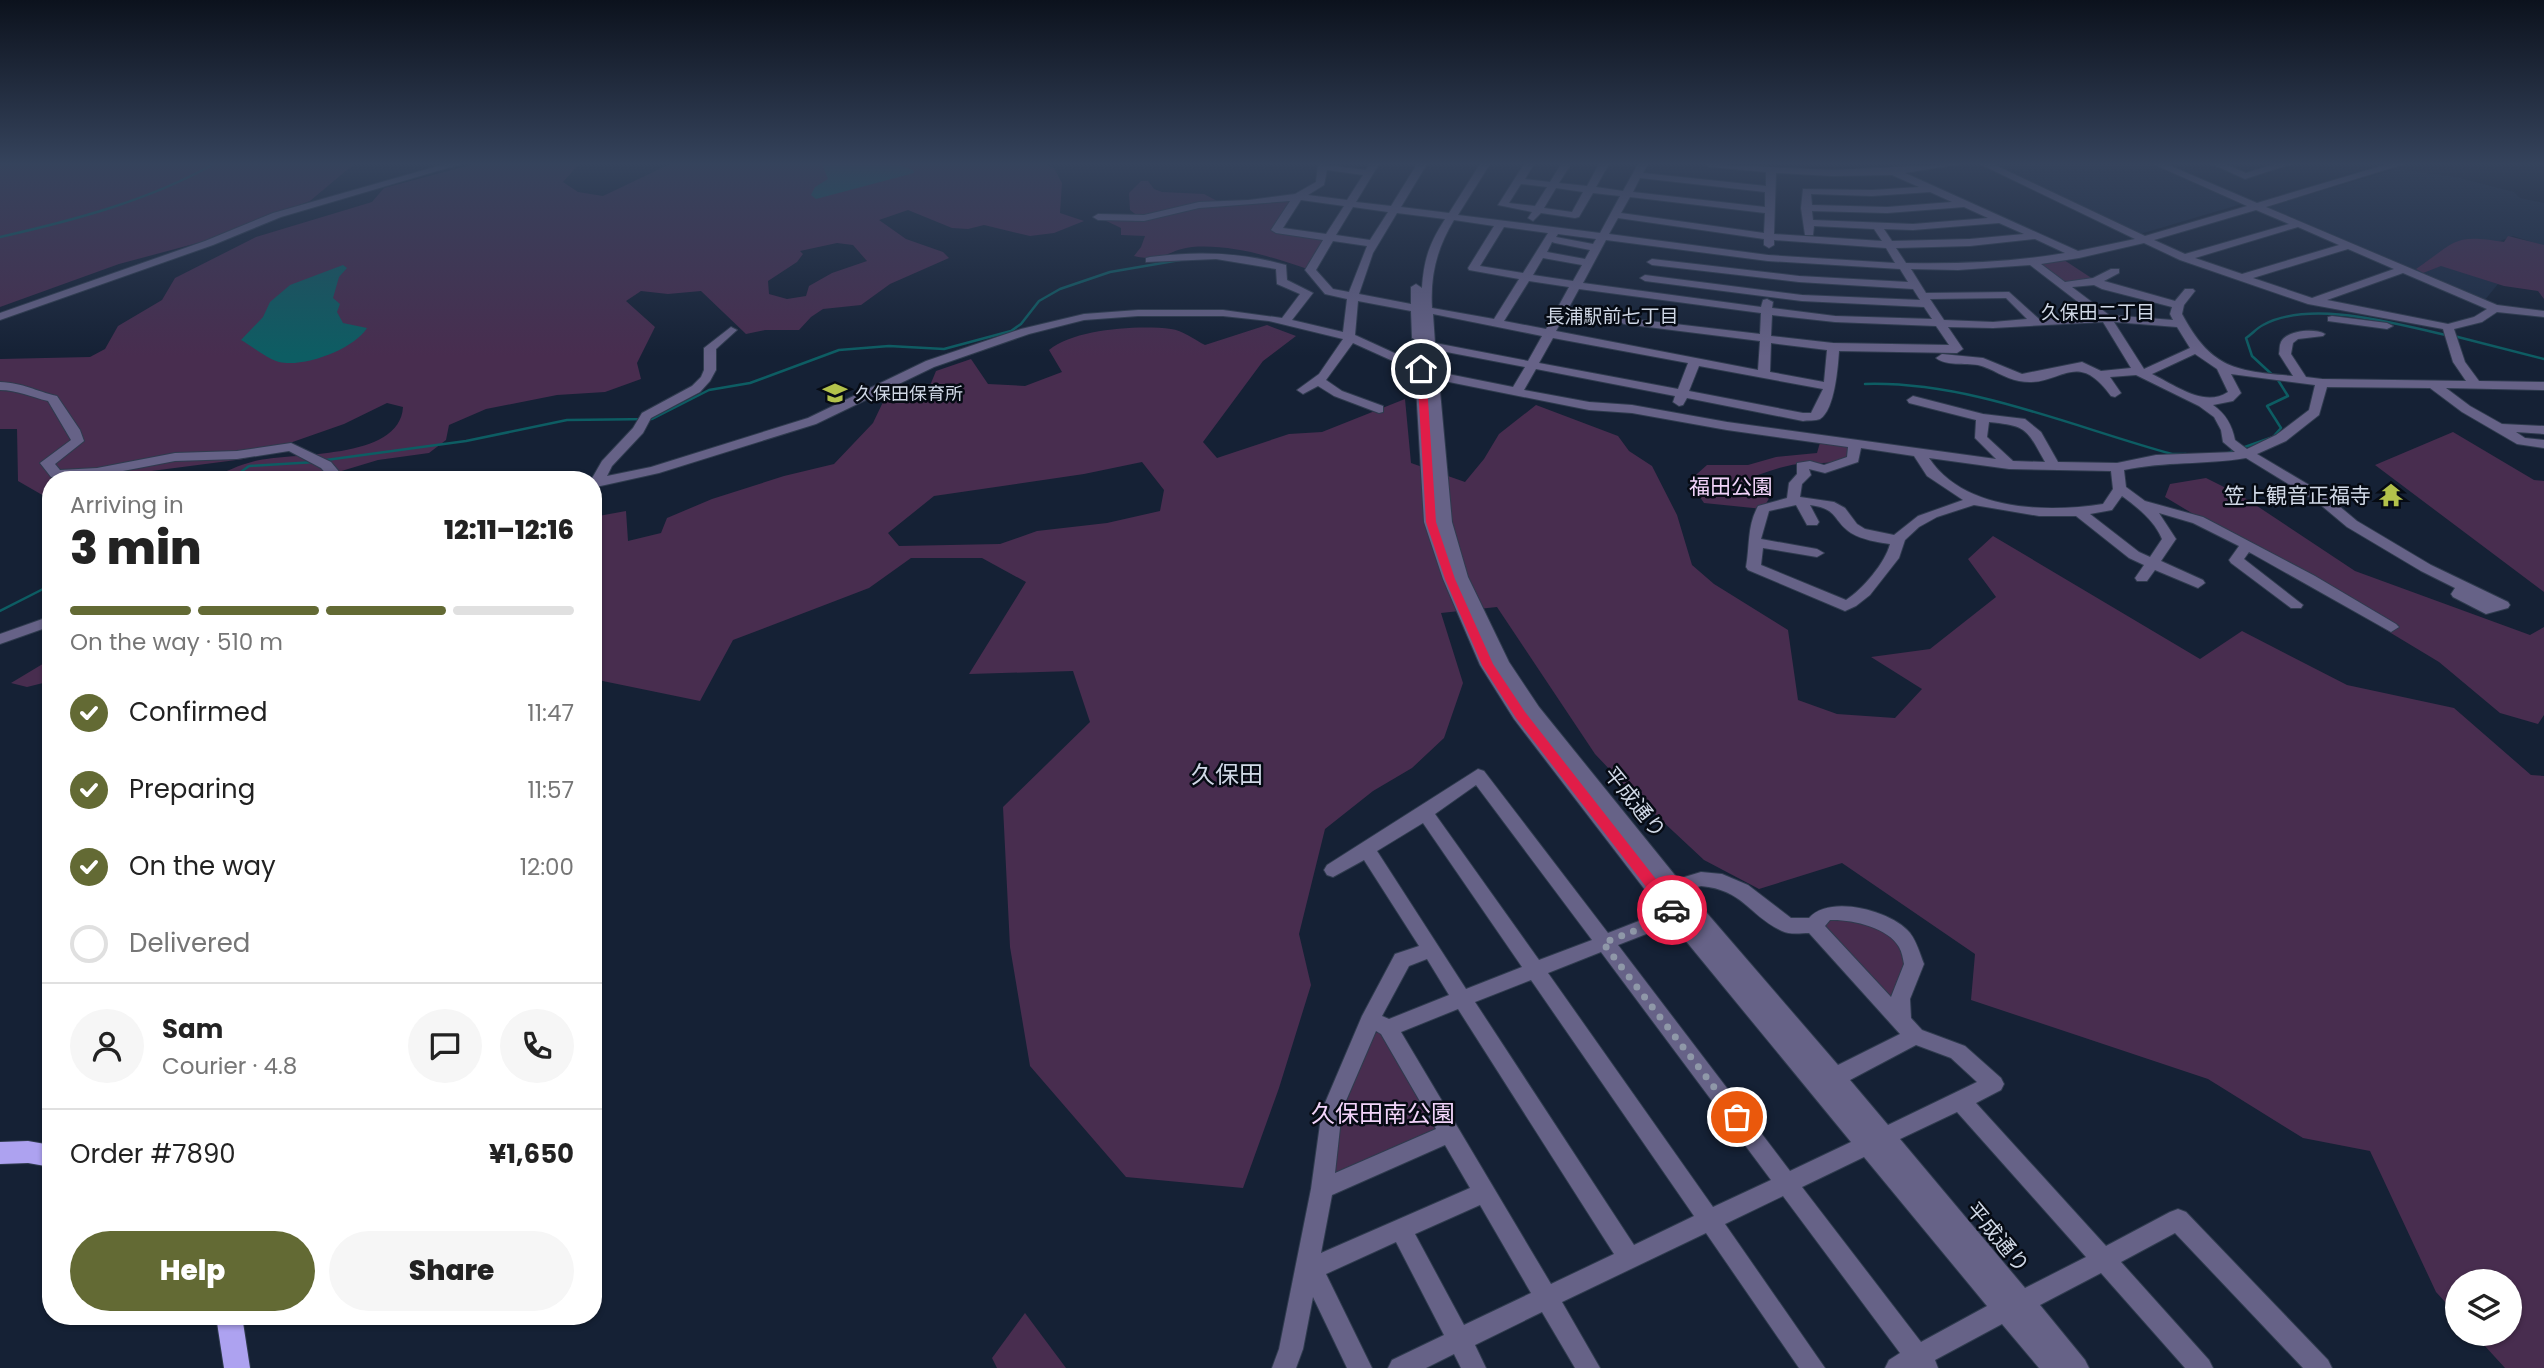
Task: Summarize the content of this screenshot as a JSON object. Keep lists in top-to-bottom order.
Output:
{
  "streets": {
    "street": ["平成通り"]
  },
  "districts": ["久保田二丁目", "長浦駅前七丁目", "久保田"],
  "parks": ["福田公園", "久保田南公園"],
  "places": {
    "school or university": ["久保田保育所"],
    "temple": ["笠上観音正福寺"]
  },
  "page": {
    "heading": ["3 min", "Arriving in", "12:11–12:16"],
    "panel": [
      "Sam",
      "Courier · 4.8",
      "Order #7890",
      "¥1,650"
    ],
    "bar": "On the way · 510 m",
    "list": [
      ["Confirmed", "11:47"],
      ["Preparing", "11:57"],
      ["On the way", "12:00"],
      "Delivered"
    ],
    "buttons": ["Help", "Share"]
  }
}
